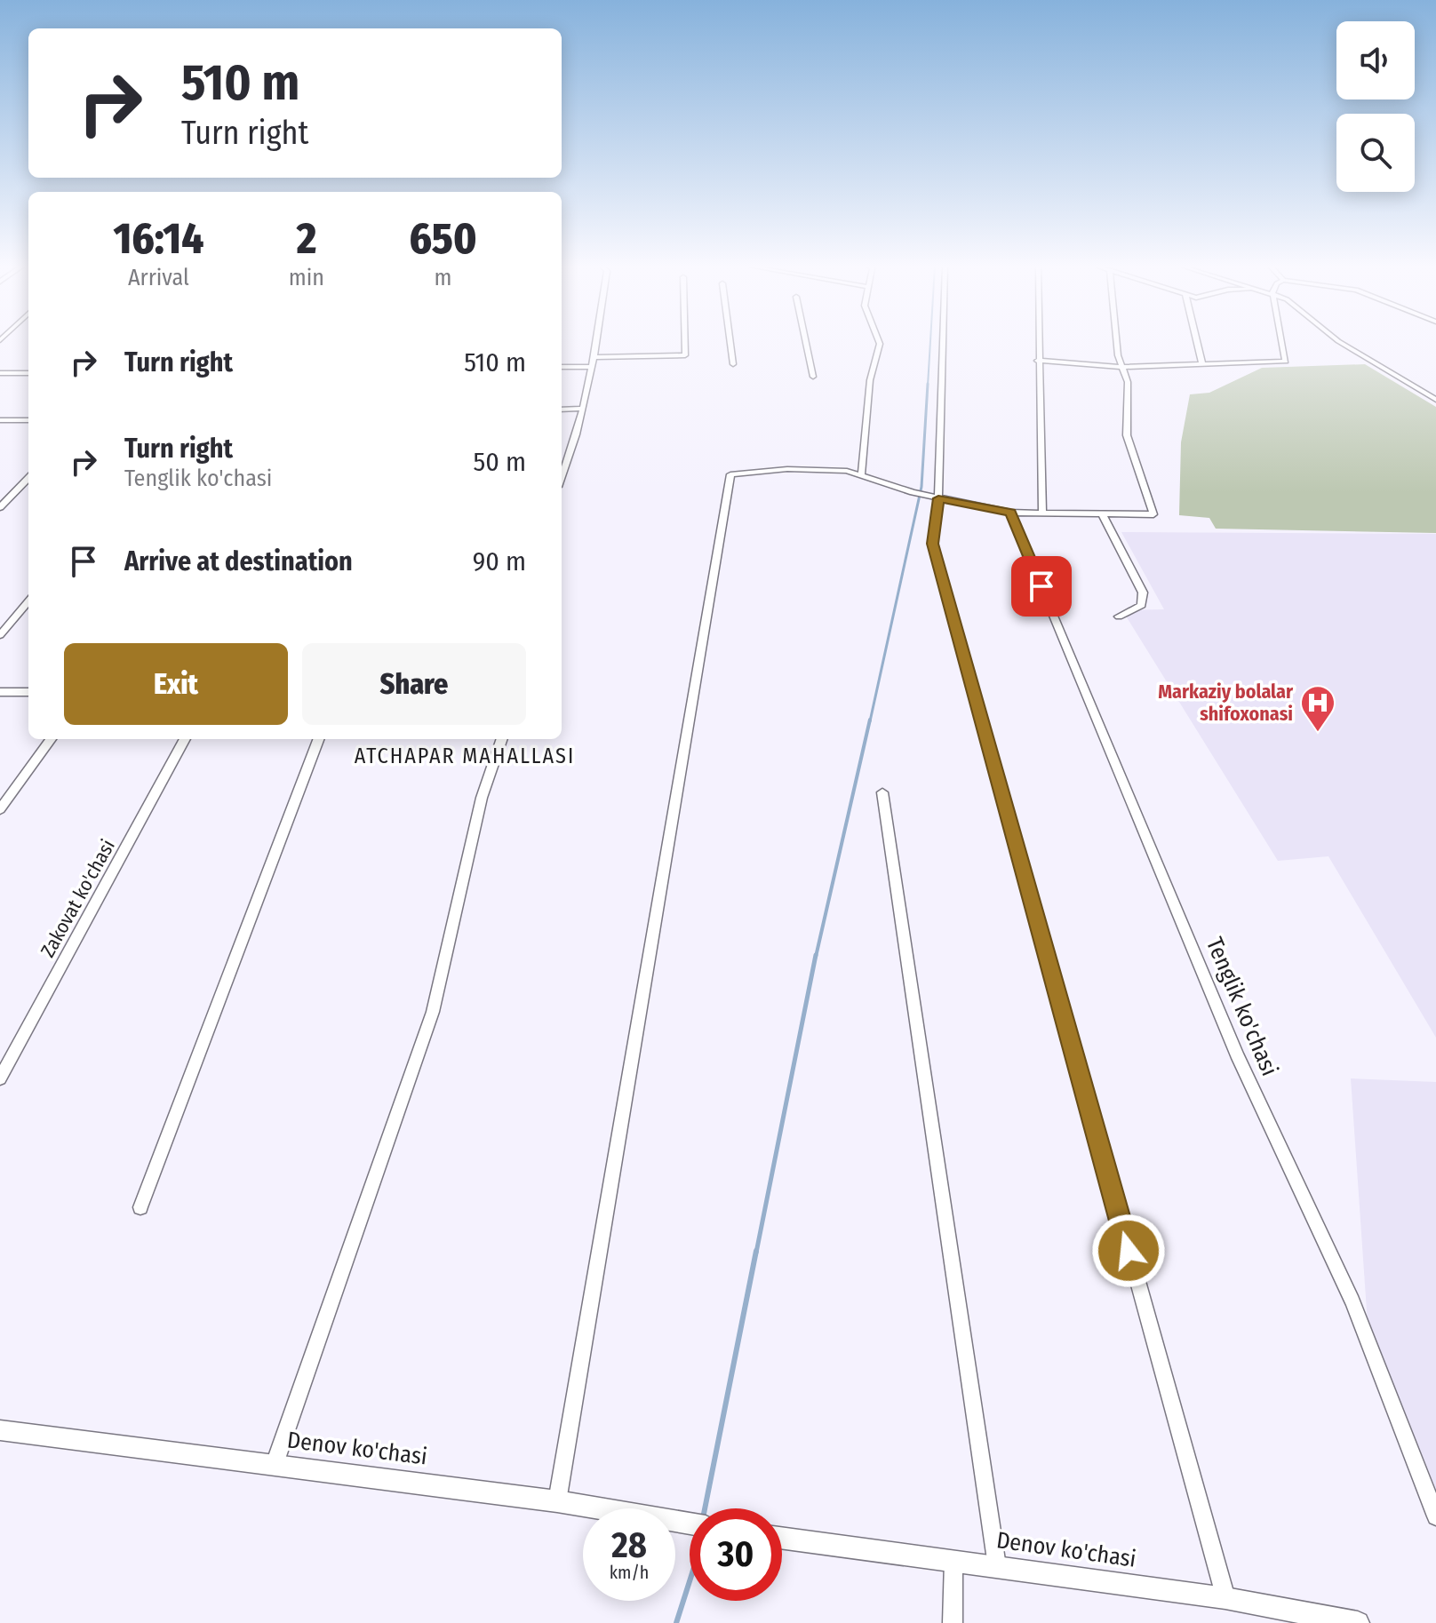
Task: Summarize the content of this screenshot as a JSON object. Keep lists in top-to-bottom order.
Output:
{
  "streets": {
    "street": ["Zakovat ko'chasi", "Tenglik ko'chasi", "Denov ko'chasi"]
  },
  "districts": ["ATCHAPAR MAHALLASI"],
  "places": {
    "hospital": ["Markaziy bolalar shifoxonasi"]
  },
  "page": {
    "turn": ["510 m", "Turn right"],
    "eta": [
      "16:14",
      "Arrival",
      "2",
      "min",
      "650",
      "m"
    ],
    "list": [
      {
        "name": "Turn right",
        "value": "510 m"
      },
      {
        "name": "Turn right",
        "note": "Tenglik ko'chasi",
        "value": "50 m"
      },
      {
        "name": "Arrive at destination",
        "value": "90 m"
      }
    ],
    "buttons": ["Exit", "Share"],
    "speed": "28 km/h",
    "limit": "30"
  }
}
